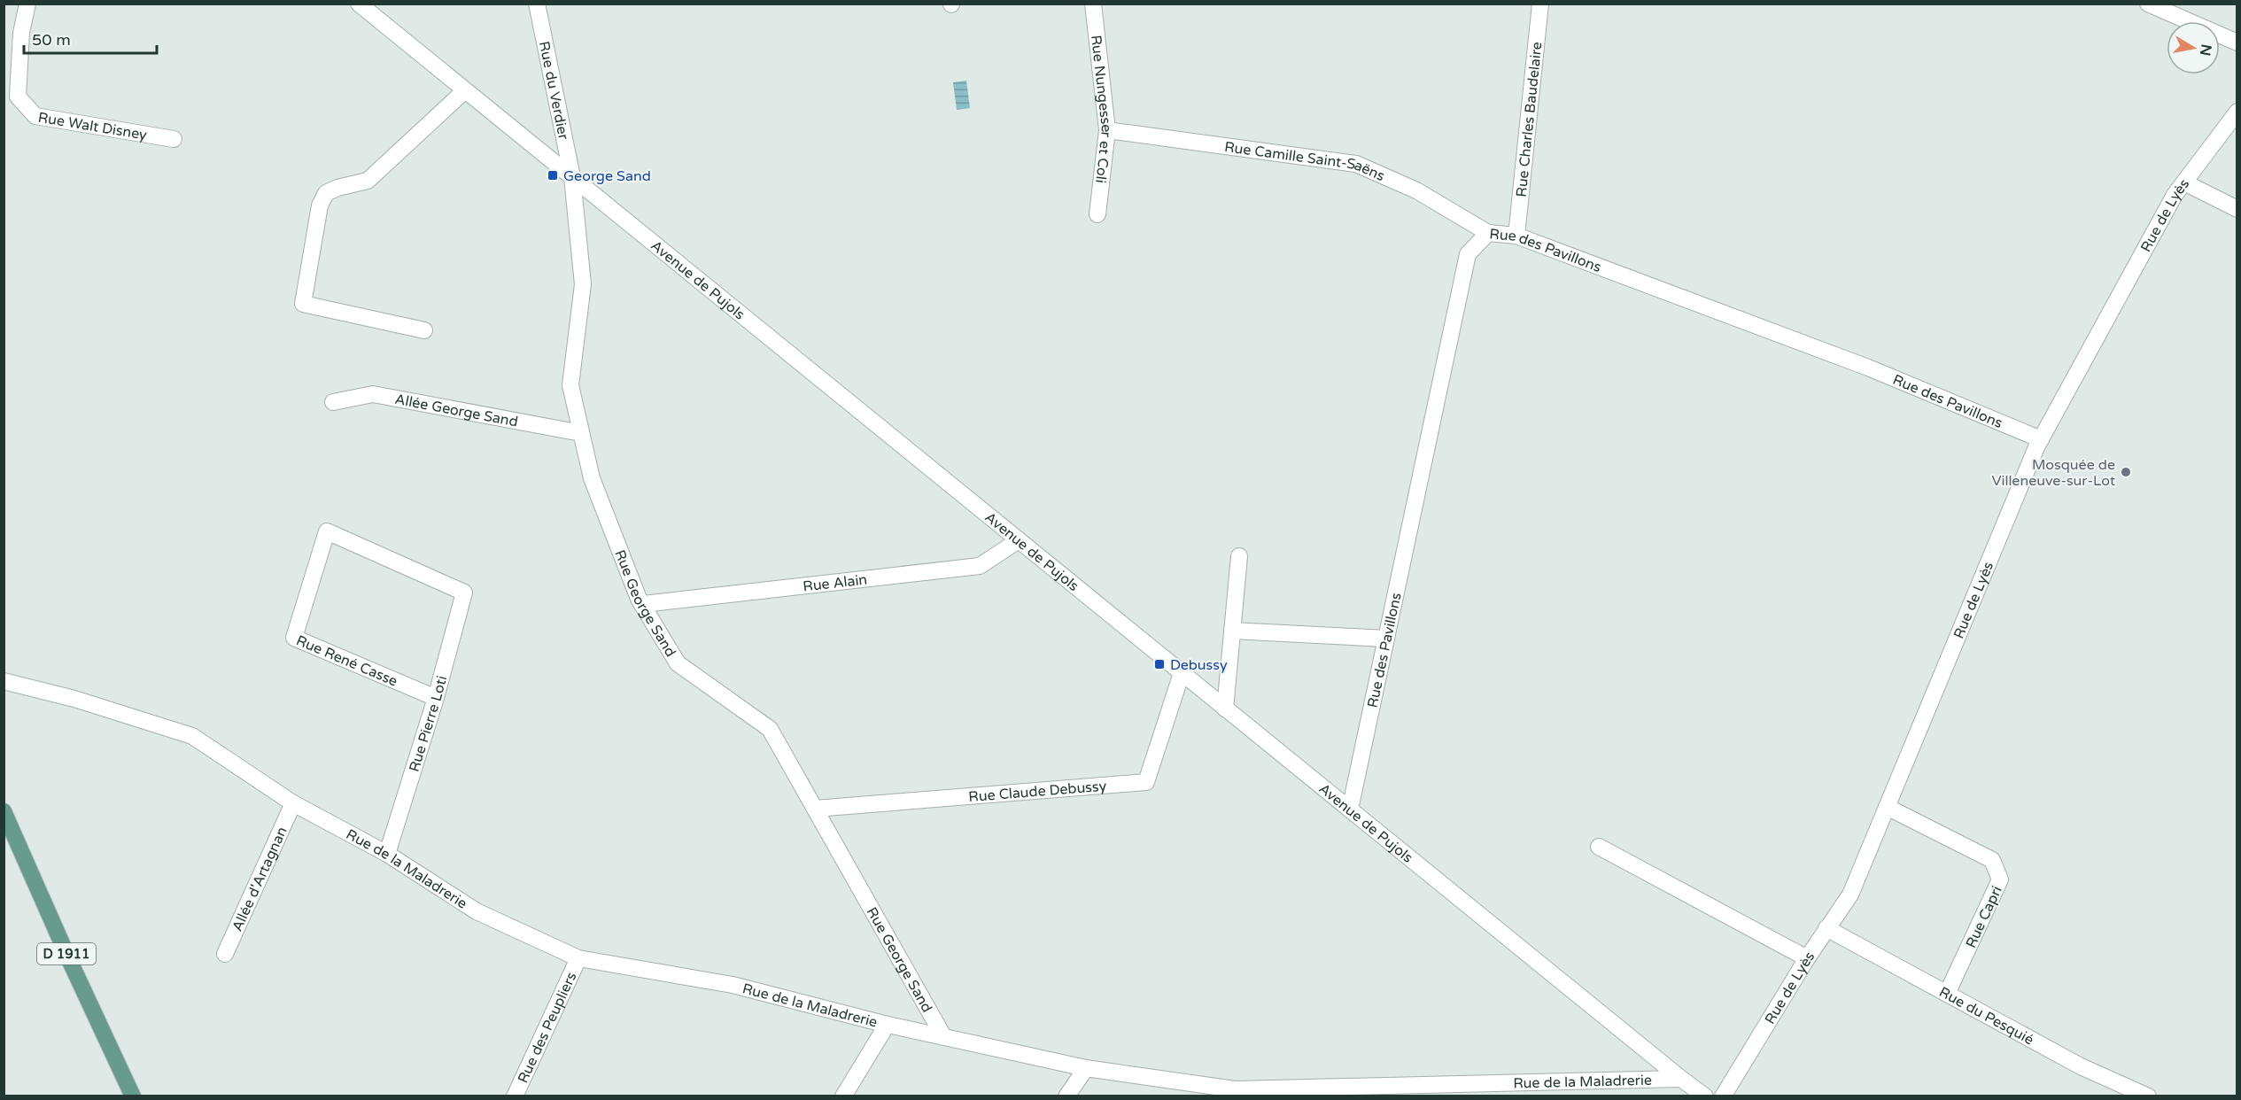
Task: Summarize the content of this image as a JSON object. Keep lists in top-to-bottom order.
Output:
{
  "streets": {
    "main road": ["D 1911"],
    "street": [
      "Rue du Verdier",
      "Rue Nungesser et Coli",
      "Rue Charles Baudelaire",
      "Rue Walt Disney",
      "Rue Camille Saint-Saëns",
      "Rue de Lyès",
      "Rue des Pavillons",
      "Avenue de Pujols",
      "Allée George Sand",
      "Rue Alain",
      "Rue George Sand",
      "Rue René Casse",
      "Rue Pierre Loti",
      "Rue Claude Debussy",
      "Rue de la Maladrerie",
      "Allée d'Artagnan",
      "Rue Capri",
      "Rue du Pesquié",
      "Rue des Peupliers"
    ]
  },
  "crossings": [
    ["Rue du Verdier", "Avenue de Pujols"],
    ["Rue du Verdier", "Rue George Sand"],
    ["Rue Nungesser et Coli", "Rue Camille Saint-Saëns"],
    ["Rue Charles Baudelaire", "Rue des Pavillons"],
    ["Rue Camille Saint-Saëns", "Rue des Pavillons"],
    ["Rue de Lyès", "Rue des Pavillons"],
    ["Rue de Lyès", "Rue Capri"],
    ["Rue de Lyès", "Rue du Pesquié"],
    ["Rue des Pavillons", "Avenue de Pujols"],
    ["Avenue de Pujols", "Rue Alain"],
    ["Avenue de Pujols", "Rue George Sand"],
    ["Avenue de Pujols", "Rue Claude Debussy"],
    ["Avenue de Pujols", "Rue de la Maladrerie"],
    ["Allée George Sand", "Rue George Sand"],
    ["Rue Alain", "Rue George Sand"],
    ["Rue George Sand", "Rue Claude Debussy"],
    ["Rue George Sand", "Rue de la Maladrerie"],
    ["Rue René Casse", "Rue Pierre Loti"],
    ["Rue Pierre Loti", "Rue de la Maladrerie"],
    ["Rue de la Maladrerie", "Allée d'Artagnan"],
    ["Rue de la Maladrerie", "Rue des Peupliers"],
    ["Rue Capri", "Rue du Pesquié"]
  ],
  "places": {
    "transit": ["George Sand", "Debussy"],
    "other": ["Mosquée de Villeneuve-sur-Lot"]
  },
  "scale_bar": "50 m",
  "north": "right"
}
